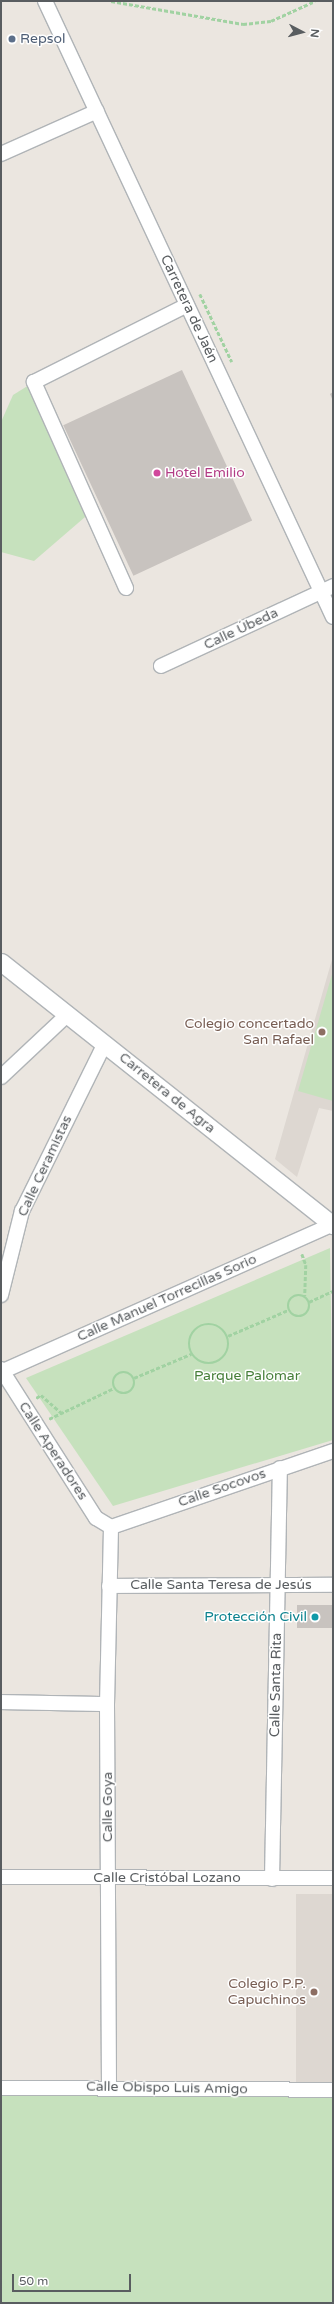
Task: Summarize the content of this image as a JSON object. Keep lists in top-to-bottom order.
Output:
{
  "streets": {
    "street": [
      "Carretera de Jaén",
      "Calle Úbeda",
      "Carretera de Agra",
      "Calle Ceramistas",
      "Calle Manuel Torrecillas Sorio",
      "Calle Aperadores",
      "Calle Socovos",
      "Calle Santa Teresa de Jesús",
      "Calle Santa Rita",
      "Calle Goya",
      "Calle Cristóbal Lozano",
      "Calle Obispo Luis Amigo"
    ]
  },
  "crossings": [
    ["Carretera de Jaén", "Calle Úbeda"],
    ["Carretera de Agra", "Calle Ceramistas"],
    ["Carretera de Agra", "Calle Manuel Torrecillas Sorio"],
    ["Calle Manuel Torrecillas Sorio", "Calle Aperadores"],
    ["Calle Aperadores", "Calle Socovos"],
    ["Calle Aperadores", "Calle Goya"],
    ["Calle Socovos", "Calle Santa Rita"],
    ["Calle Socovos", "Calle Goya"],
    ["Calle Santa Teresa de Jesús", "Calle Santa Rita"],
    ["Calle Santa Teresa de Jesús", "Calle Goya"],
    ["Calle Santa Rita", "Calle Cristóbal Lozano"],
    ["Calle Goya", "Calle Cristóbal Lozano"],
    ["Calle Goya", "Calle Obispo Luis Amigo"]
  ],
  "parks": ["Parque Palomar"],
  "places": [
    "Repsol",
    "Hotel Emilio",
    "Colegio concertado San Rafael",
    "Protección Civil",
    "Colegio P.P. Capuchinos"
  ],
  "scale_bar": "50 m",
  "north": "right"
}
